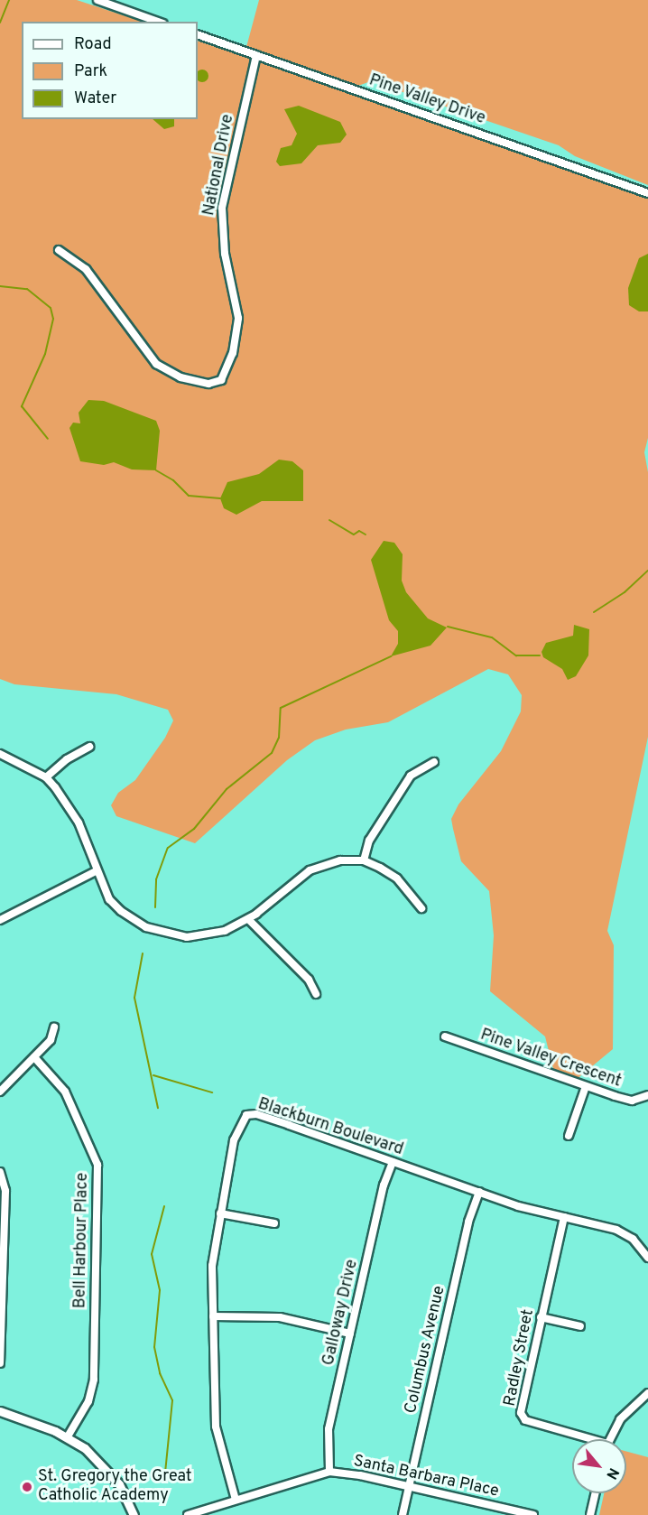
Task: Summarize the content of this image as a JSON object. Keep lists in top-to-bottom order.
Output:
{
  "streets": {
    "street": [
      "Pine Valley Drive",
      "National Drive",
      "Pine Valley Crescent",
      "Blackburn Boulevard",
      "Bell Harbour Place",
      "Galloway Drive",
      "Columbus Avenue",
      "Radley Street",
      "Santa Barbara Place"
    ]
  },
  "crossings": [
    ["Pine Valley Drive", "National Drive"],
    ["Blackburn Boulevard", "Galloway Drive"],
    ["Blackburn Boulevard", "Columbus Avenue"],
    ["Blackburn Boulevard", "Radley Street"],
    ["Blackburn Boulevard", "Santa Barbara Place"],
    ["Galloway Drive", "Santa Barbara Place"],
    ["Columbus Avenue", "Santa Barbara Place"]
  ],
  "places": ["St. Gregory the Great Catholic Academy"],
  "legend": ["Road", "Park", "Water"],
  "north": "bottom right"
}
